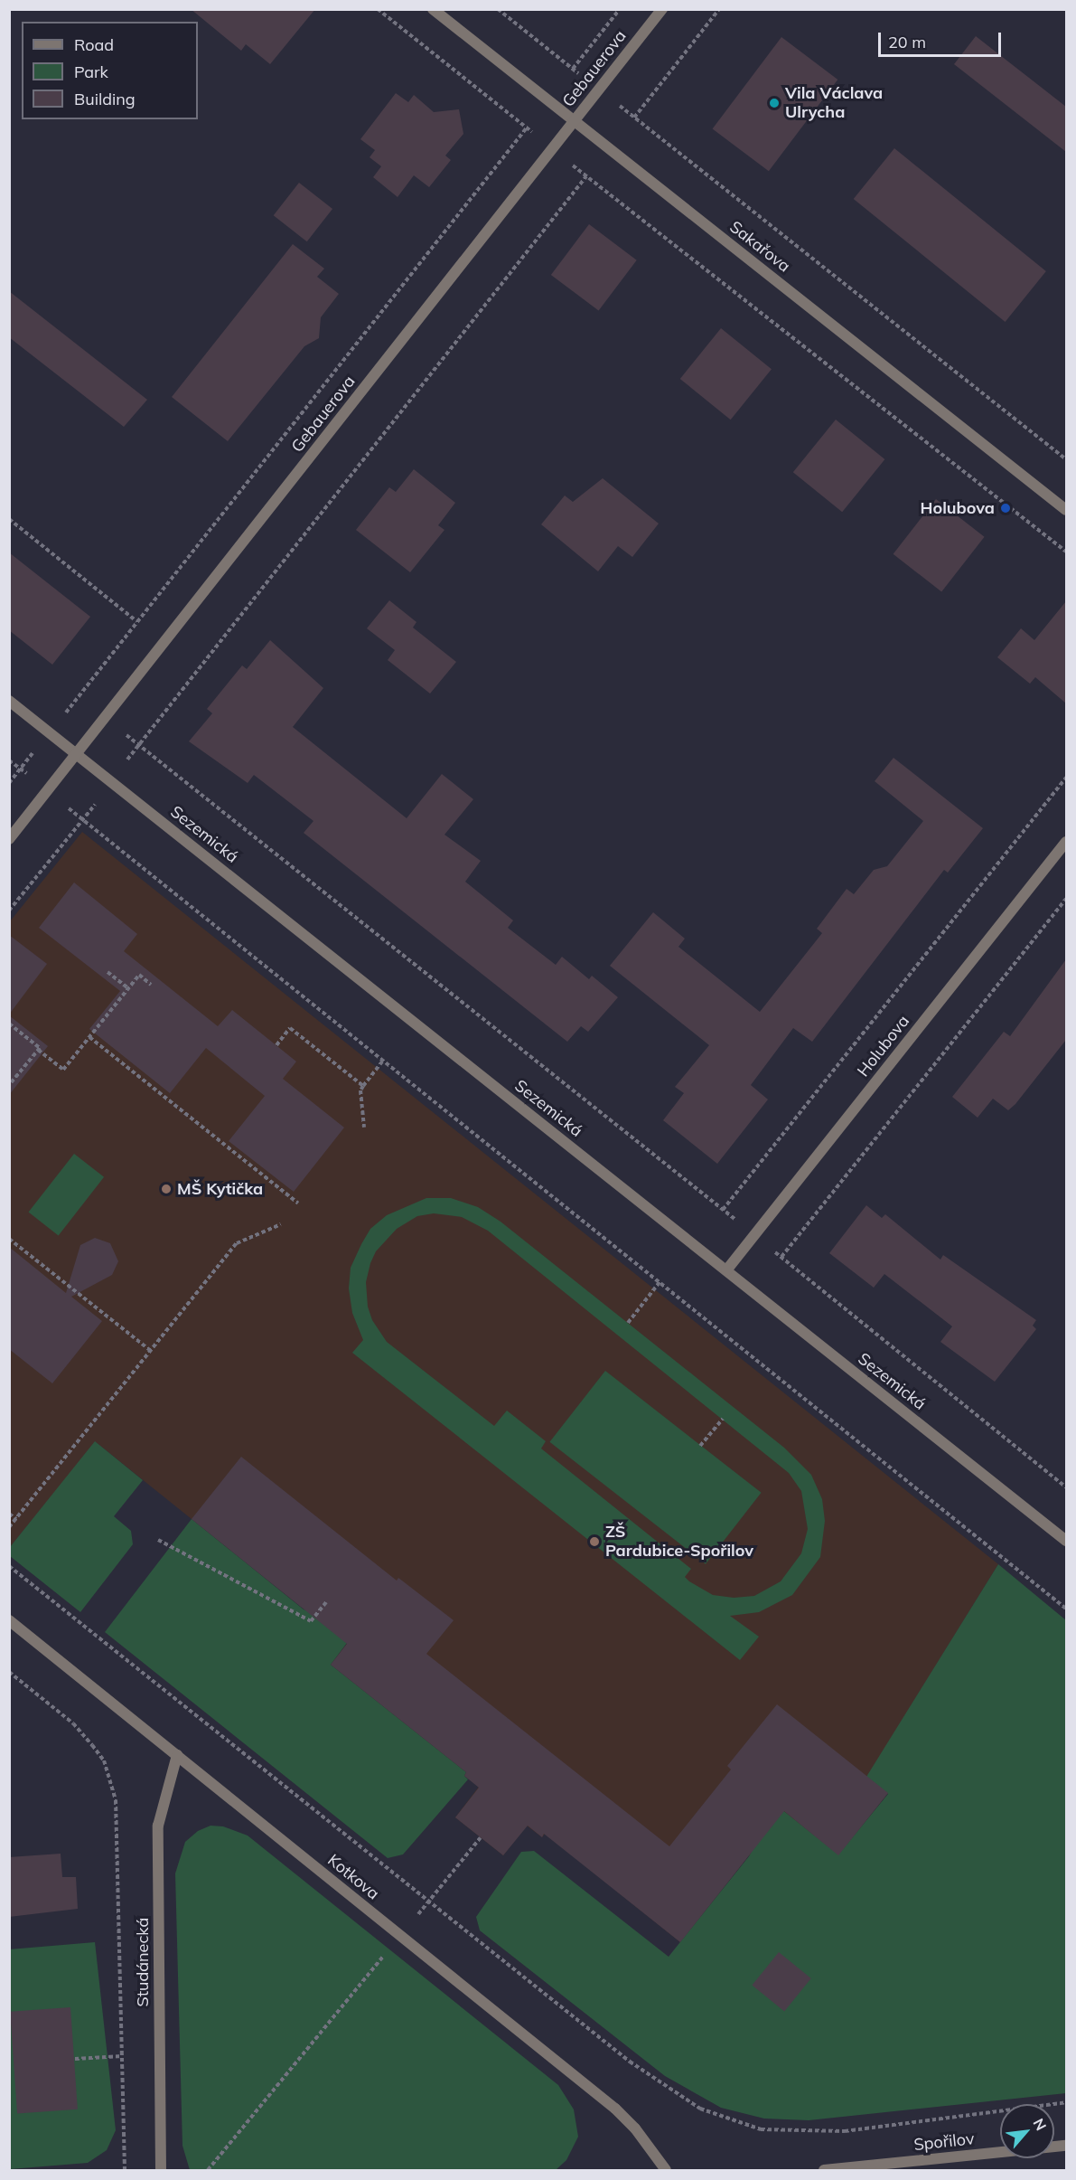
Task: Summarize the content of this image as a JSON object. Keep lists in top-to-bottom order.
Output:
{
  "streets": {
    "street": [
      "Gebauerova",
      "Sakařova",
      "Sezemická",
      "Holubova",
      "Kotkova",
      "Studánecká",
      "Spořilov"
    ]
  },
  "crossings": [
    ["Gebauerova", "Sakařova"],
    ["Gebauerova", "Sezemická"],
    ["Sezemická", "Holubova"],
    ["Kotkova", "Studánecká"]
  ],
  "places": [
    "Vila Václava Ulrycha",
    "Holubova",
    "MŠ Kytička",
    "ZŠ Pardubice-Spořilov"
  ],
  "legend": ["Road", "Park", "Building"],
  "scale_bar": "20 m",
  "north": "top right"
}
